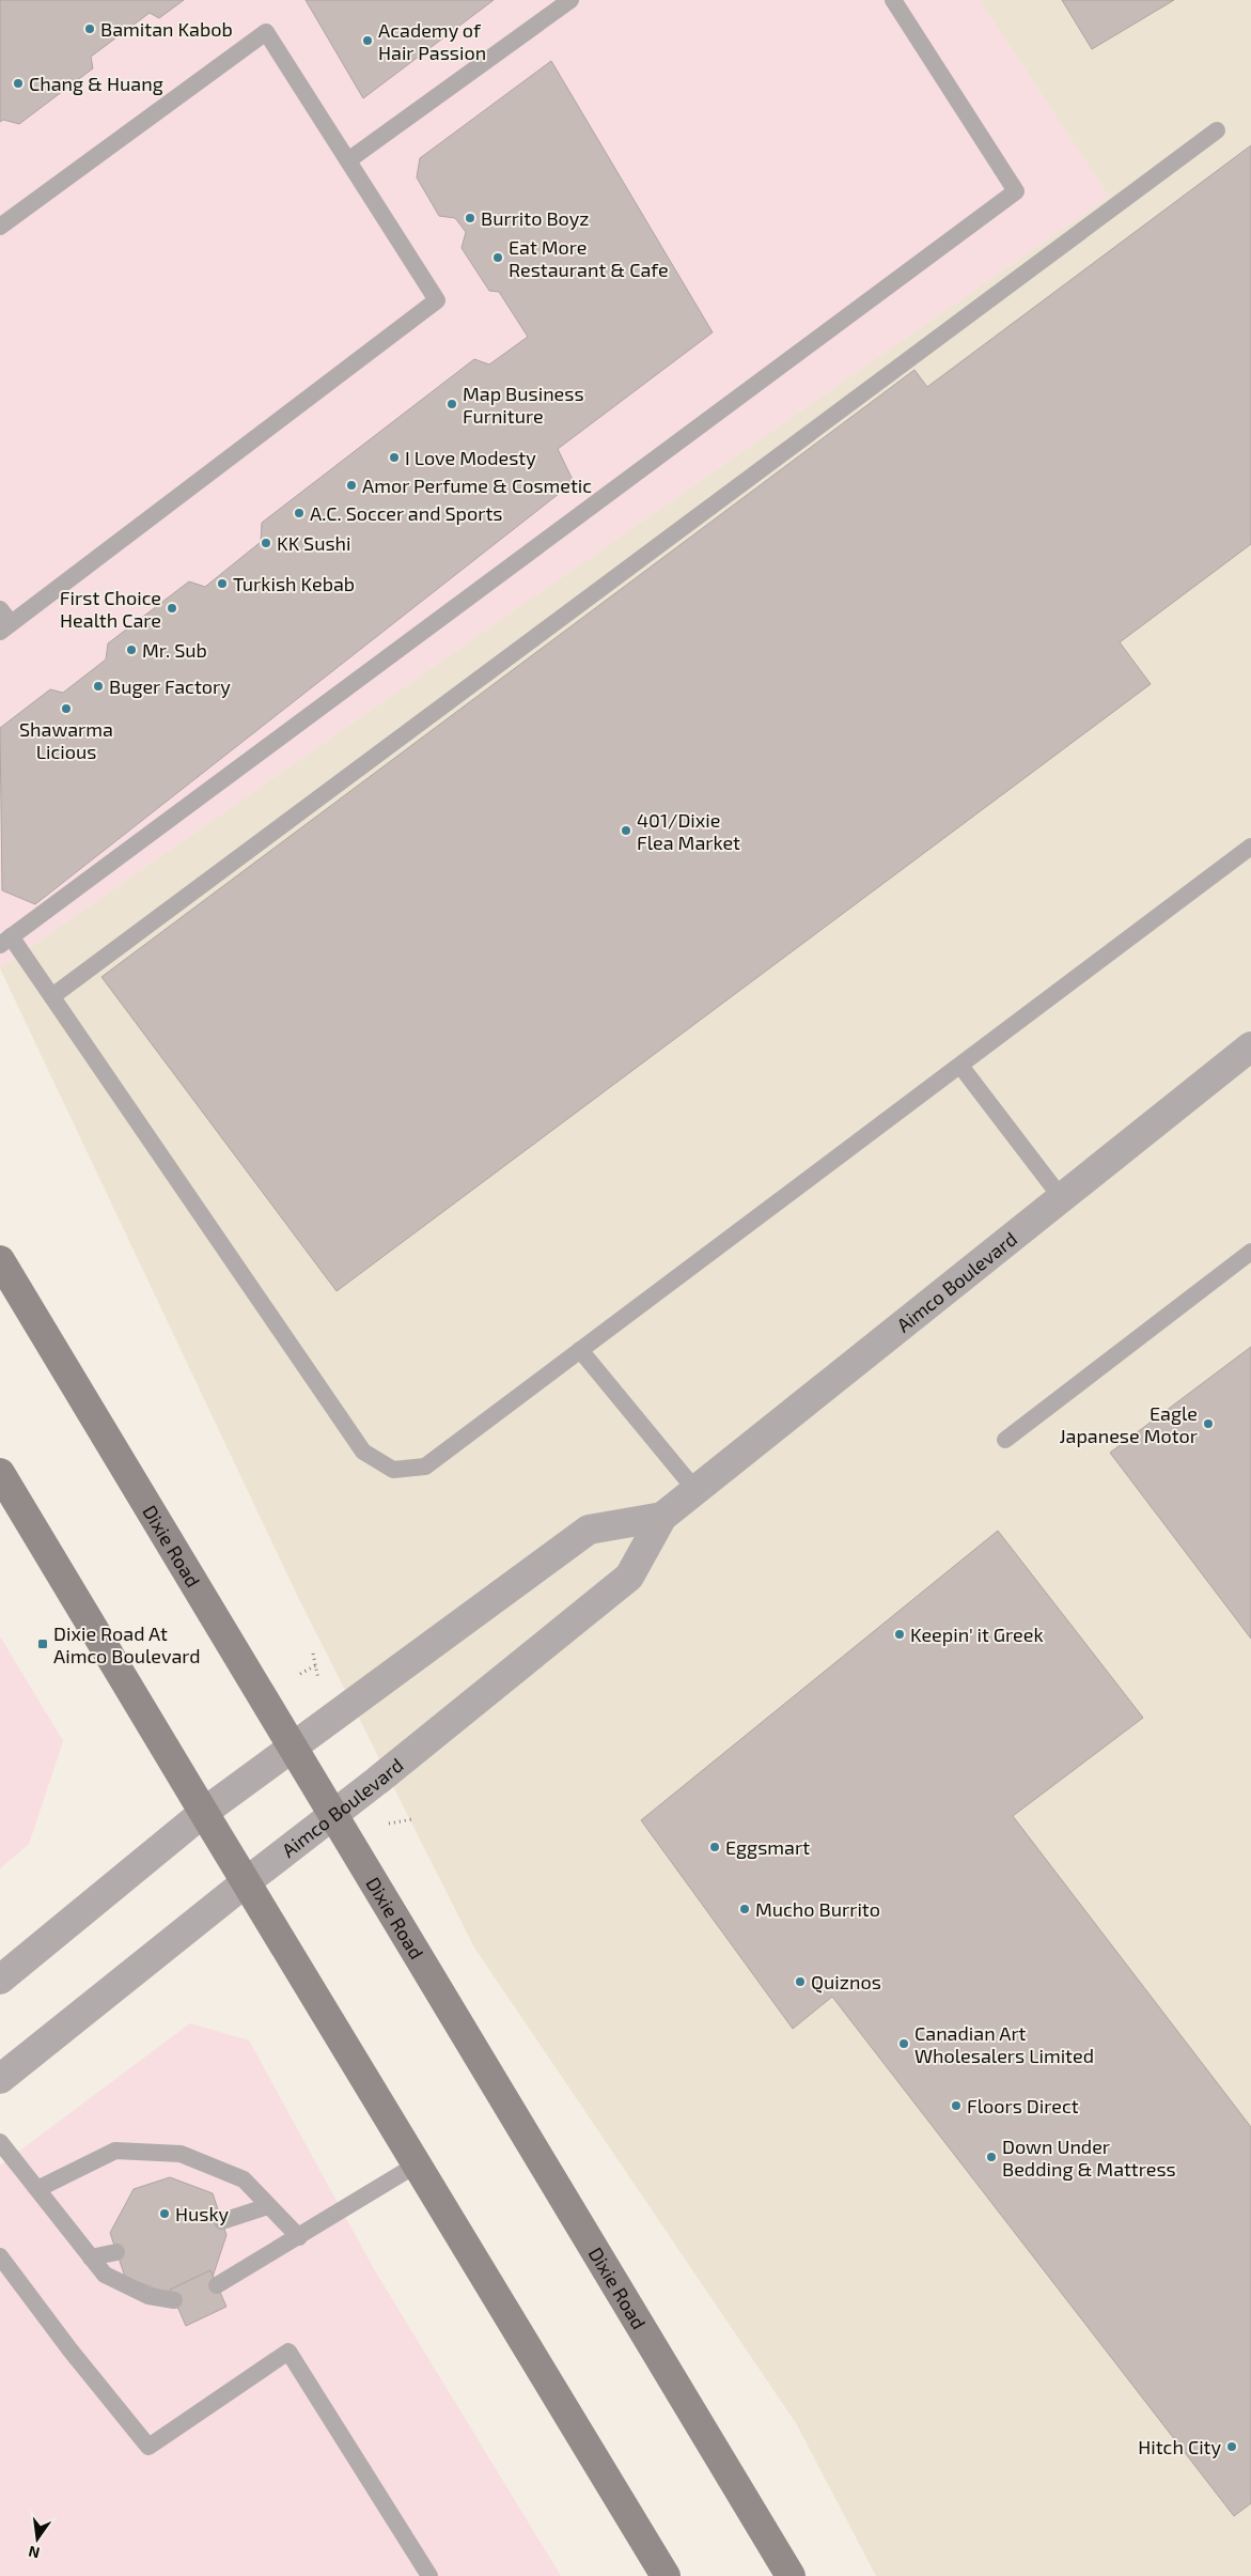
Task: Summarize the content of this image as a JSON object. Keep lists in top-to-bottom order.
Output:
{
  "streets": {
    "main road": ["Dixie Road"],
    "street": ["Aimco Boulevard"]
  },
  "crossings": [
    ["Aimco Boulevard", "Dixie Road"]
  ],
  "places": {
    "other": [
      "Bamitan Kabob",
      "Academy of Hair Passion",
      "Chang & Huang",
      "Burrito Boyz",
      "Eat More Restaurant & Cafe",
      "Map Business Furniture",
      "I Love Modesty",
      "Amor Perfume & Cosmetic",
      "A.C. Soccer and Sports",
      "KK Sushi",
      "Turkish Kebab",
      "First Choice Health Care",
      "Mr. Sub",
      "Buger Factory",
      "Shawarma Licious",
      "401/Dixie Flea Market",
      "Eagle Japanese Motor",
      "Keepin' it Greek",
      "Eggsmart",
      "Mucho Burrito",
      "Quiznos",
      "Canadian Art Wholesalers Limited",
      "Floors Direct",
      "Down Under Bedding & Mattress",
      "Husky",
      "Hitch City"
    ],
    "transit": ["Dixie Road At Aimco Boulevard"]
  },
  "north": "bottom"
}
